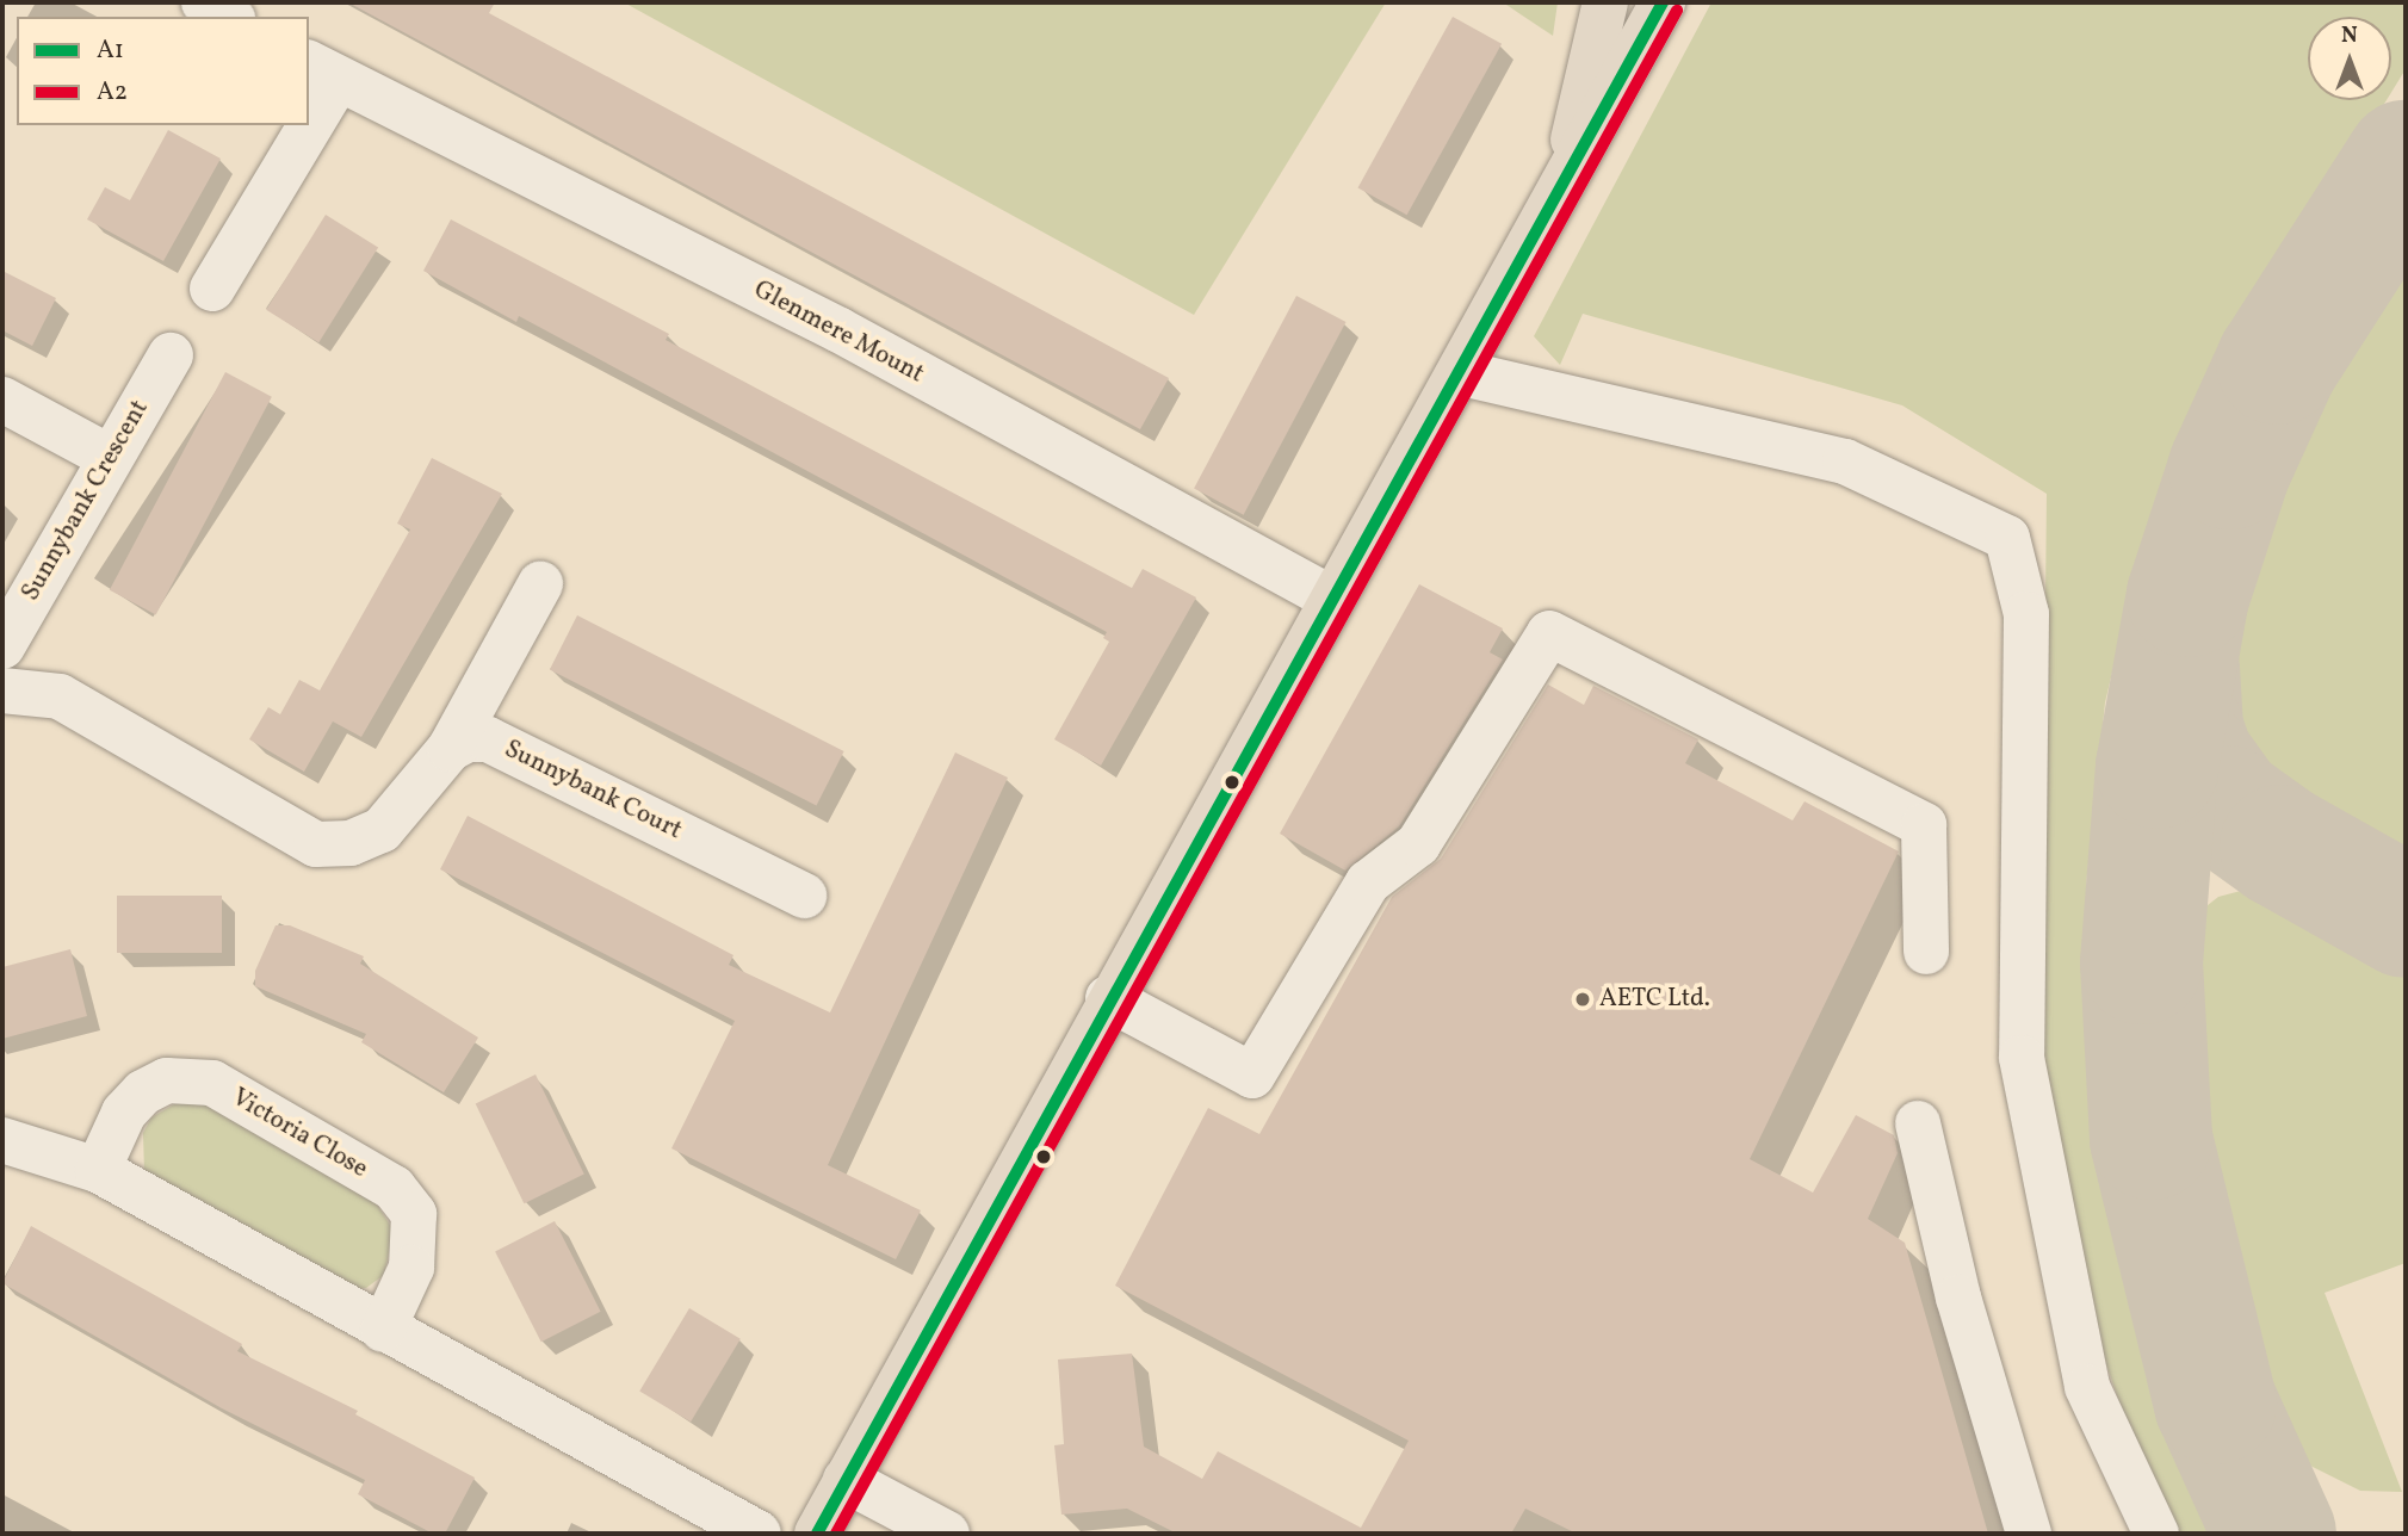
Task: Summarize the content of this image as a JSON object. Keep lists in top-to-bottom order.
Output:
{
  "streets": {
    "street": [
      "Glenmere Mount",
      "Sunnybank Crescent",
      "Sunnybank Court",
      "Victoria Close"
    ]
  },
  "places": ["AETC Ltd."],
  "lines": ["transit line A1", "transit line A2"],
  "legend": ["A1", "A2"],
  "north": "top"
}
